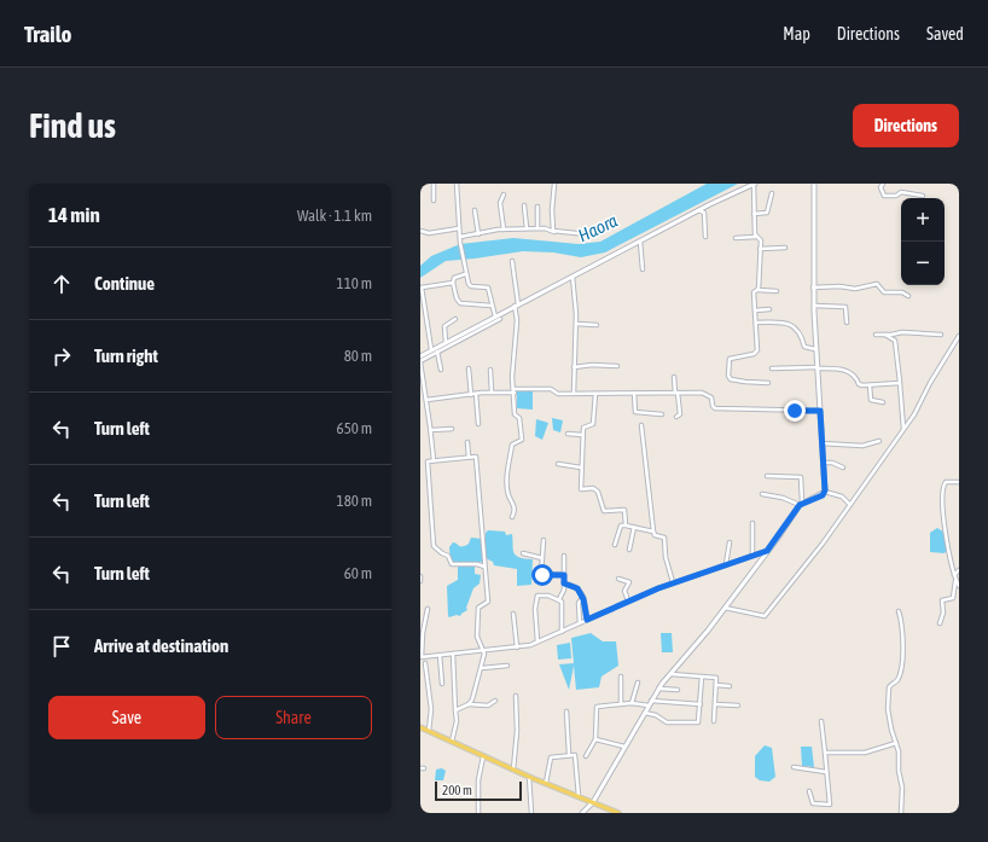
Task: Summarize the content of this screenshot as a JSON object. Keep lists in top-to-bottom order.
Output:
{
  "water": ["Haora"],
  "scale_bar": "200 m",
  "page": {
    "header": "Trailo",
    "nav": ["Map", "Directions", "Saved"],
    "buttons": [
      "Directions",
      ["Save", "Share"]
    ],
    "title": "Find us",
    "heading": ["14 min", "Walk · 1.1 km"],
    "map_buttons": ["+", "−"],
    "list": [
      ["Continue", "110 m"],
      ["Turn right", "80 m"],
      ["Turn left", "650 m"],
      ["Turn left", "180 m"],
      ["Turn left", "60 m"],
      "Arrive at destination"
    ],
    "scale": "200 m"
  }
}
